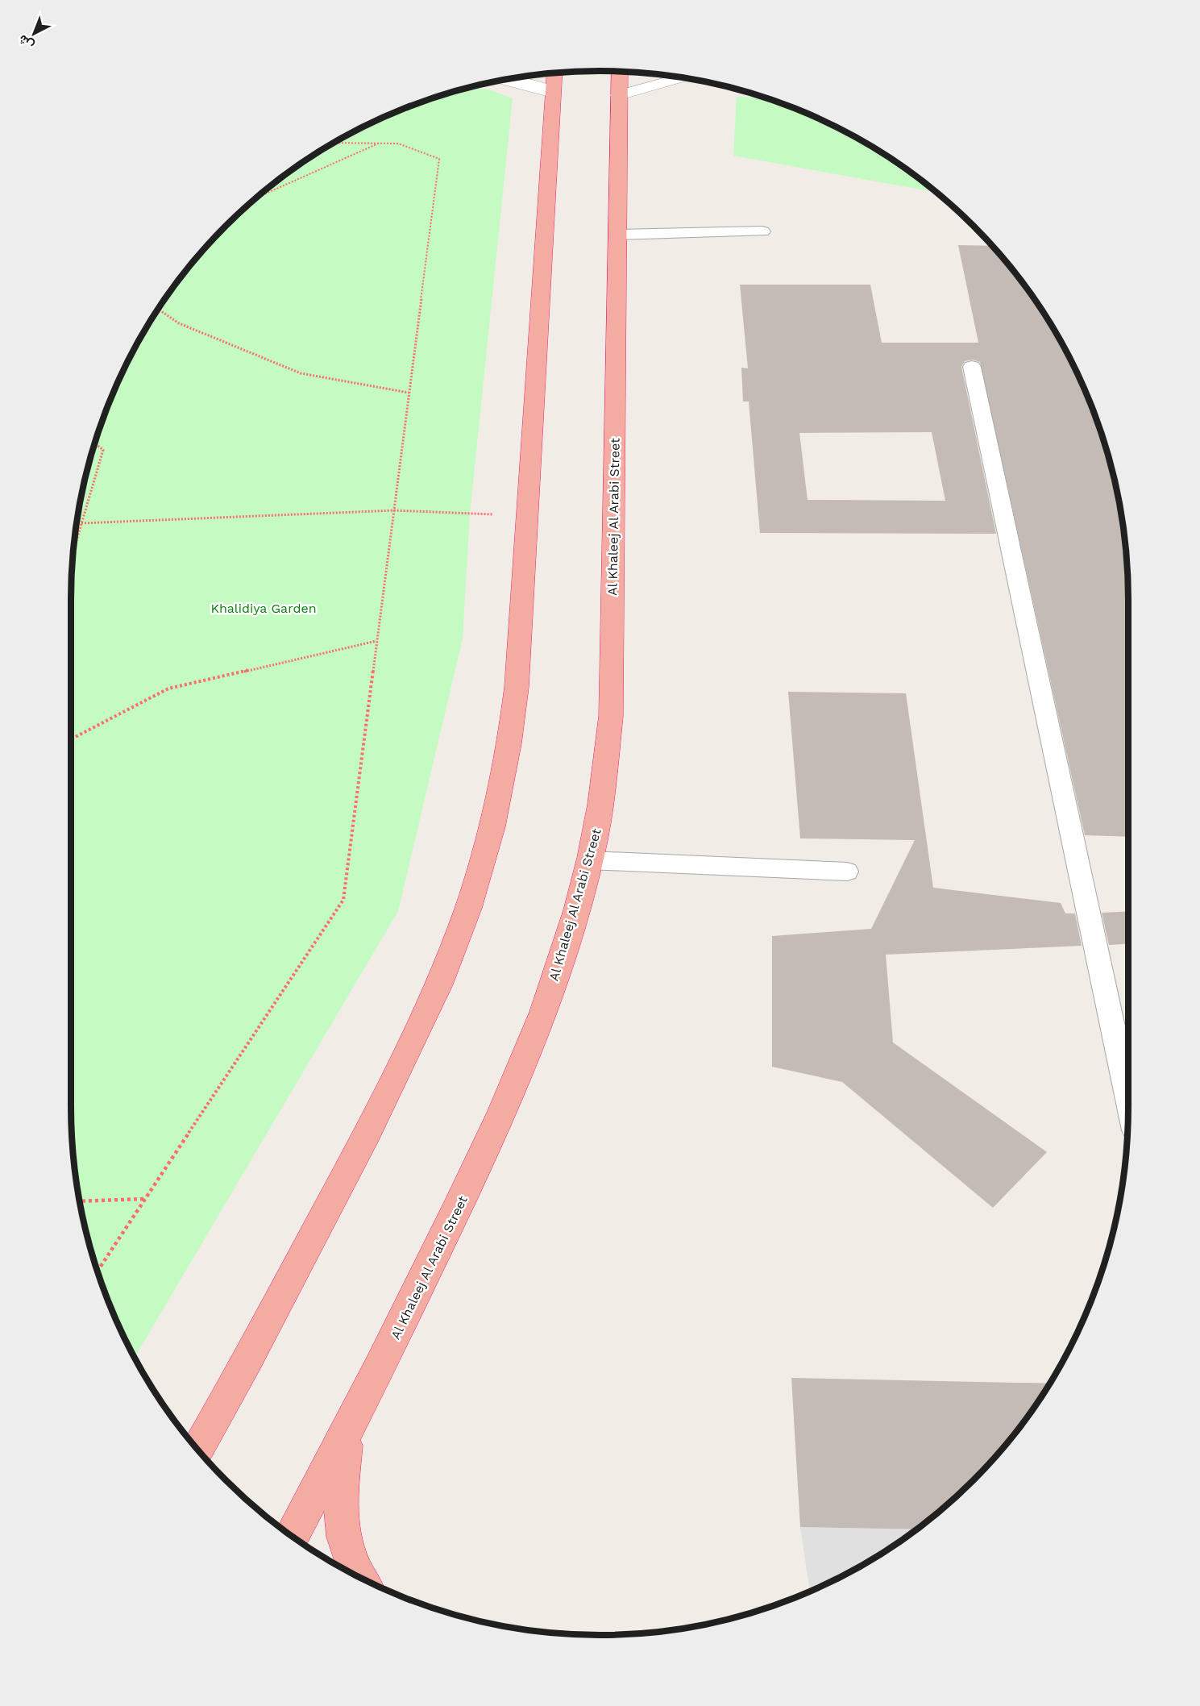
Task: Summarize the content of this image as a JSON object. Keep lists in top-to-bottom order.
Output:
{
  "streets": {
    "highway": ["Al Khaleej Al Arabi Street"]
  },
  "parks": ["Khalidiya Garden"],
  "north": "bottom left"
}
